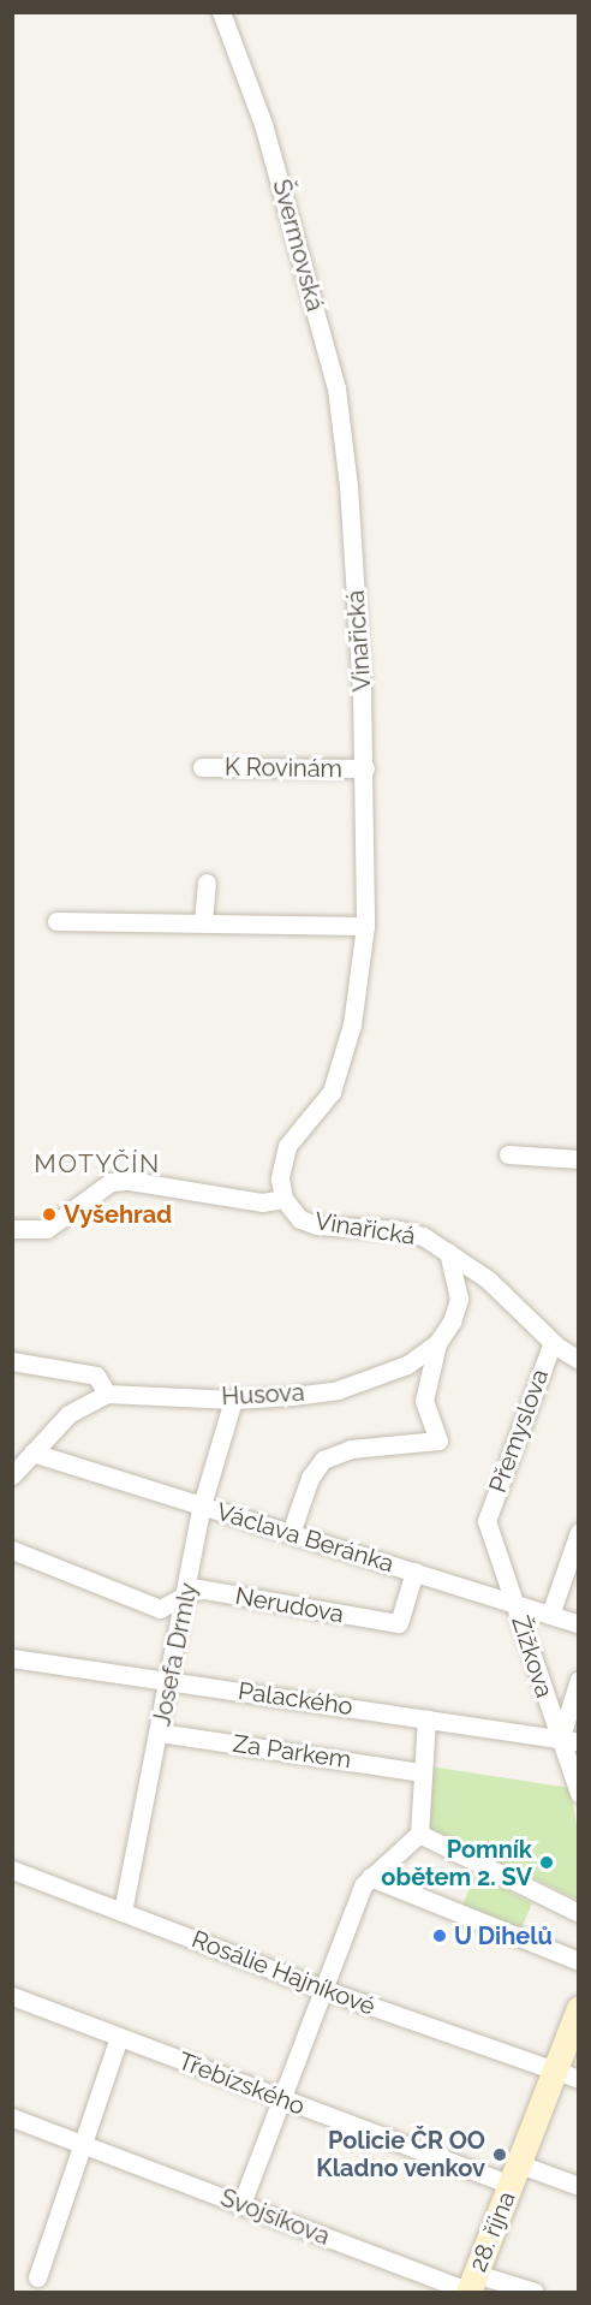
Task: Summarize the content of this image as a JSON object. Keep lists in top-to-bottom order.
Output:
{
  "streets": {
    "main road": ["28. října"],
    "street": [
      "Švermovská",
      "Vinařická",
      "K Rovinám",
      "Husova",
      "Přemyslova",
      "Václava Beránka",
      "Nerudova",
      "Josefa Drmly",
      "Žižkova",
      "Palackého",
      "Za Parkem",
      "Rosálie Hajníkové",
      "Třebízského",
      "Svojsíkova"
    ]
  },
  "crossings": [
    ["Švermovská", "Vinařická"],
    ["Vinařická", "K Rovinám"],
    ["Vinařická", "Husova"],
    ["Vinařická", "Přemyslova"],
    ["Husova", "Josefa Drmly"],
    ["Přemyslova", "Žižkova"],
    ["Václava Beránka", "Nerudova"],
    ["Václava Beránka", "Josefa Drmly"],
    ["Václava Beránka", "Žižkova"],
    ["Nerudova", "Josefa Drmly"],
    ["Josefa Drmly", "Palackého"],
    ["Josefa Drmly", "Za Parkem"],
    ["Josefa Drmly", "Rosálie Hajníkové"],
    ["Žižkova", "Palackého"],
    ["Rosálie Hajníkové", "28. října"],
    ["Třebízského", "28. října"],
    ["Svojsíkova", "28. října"]
  ],
  "districts": ["MOTYČÍN"],
  "places": [
    "Vyšehrad",
    "Pomník obětem 2. SV",
    "U Dihelů",
    "Policie ČR OO Kladno venkov"
  ]
}
